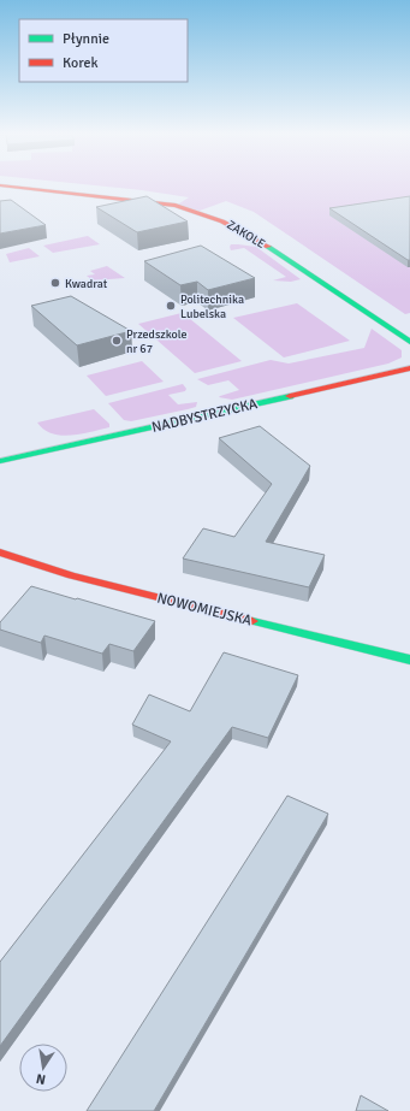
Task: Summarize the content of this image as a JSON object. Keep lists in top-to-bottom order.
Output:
{
  "streets": {
    "street": ["ZAKOLE", "NADBYSTRZYCKA", "NOWOMIEJSKA"]
  },
  "places": ["Kwadrat", "Politechnika Lubelska", "Przedszkole nr 67"],
  "legend": ["Płynnie", "Korek"],
  "north": "bottom"
}
